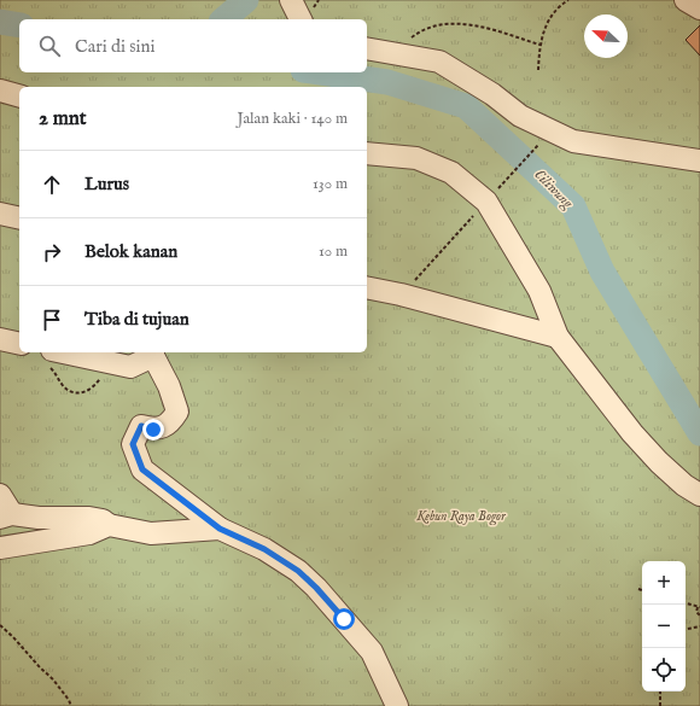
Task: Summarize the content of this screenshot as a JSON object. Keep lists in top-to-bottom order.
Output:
{
  "water": ["Ciliwung"],
  "parks": ["Kebun Raya Bogor"],
  "north": "top left",
  "page": {
    "search": "Cari di sini",
    "heading": ["2 mnt", "Jalan kaki · 140 m"],
    "list": [
      ["Lurus", "130 m"],
      ["Belok kanan", "10 m"],
      "Tiba di tujuan"
    ],
    "map_buttons": ["+", "−"]
  }
}
